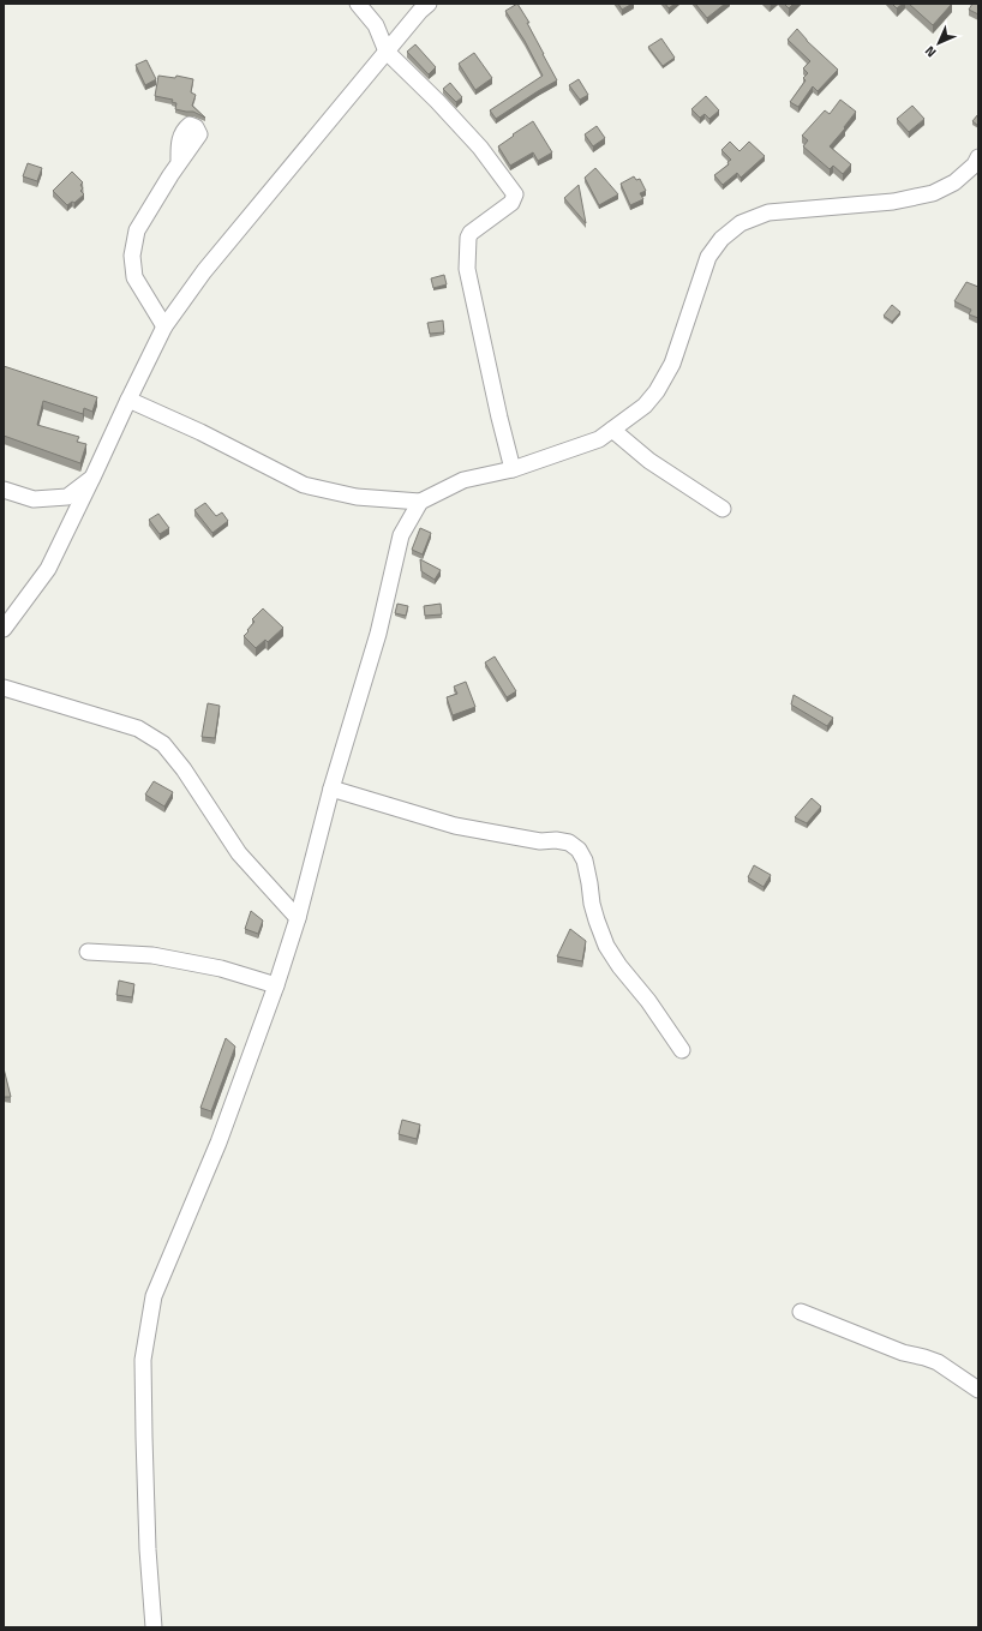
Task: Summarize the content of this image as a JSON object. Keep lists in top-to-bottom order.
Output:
{
  "north": "bottom left"
}
